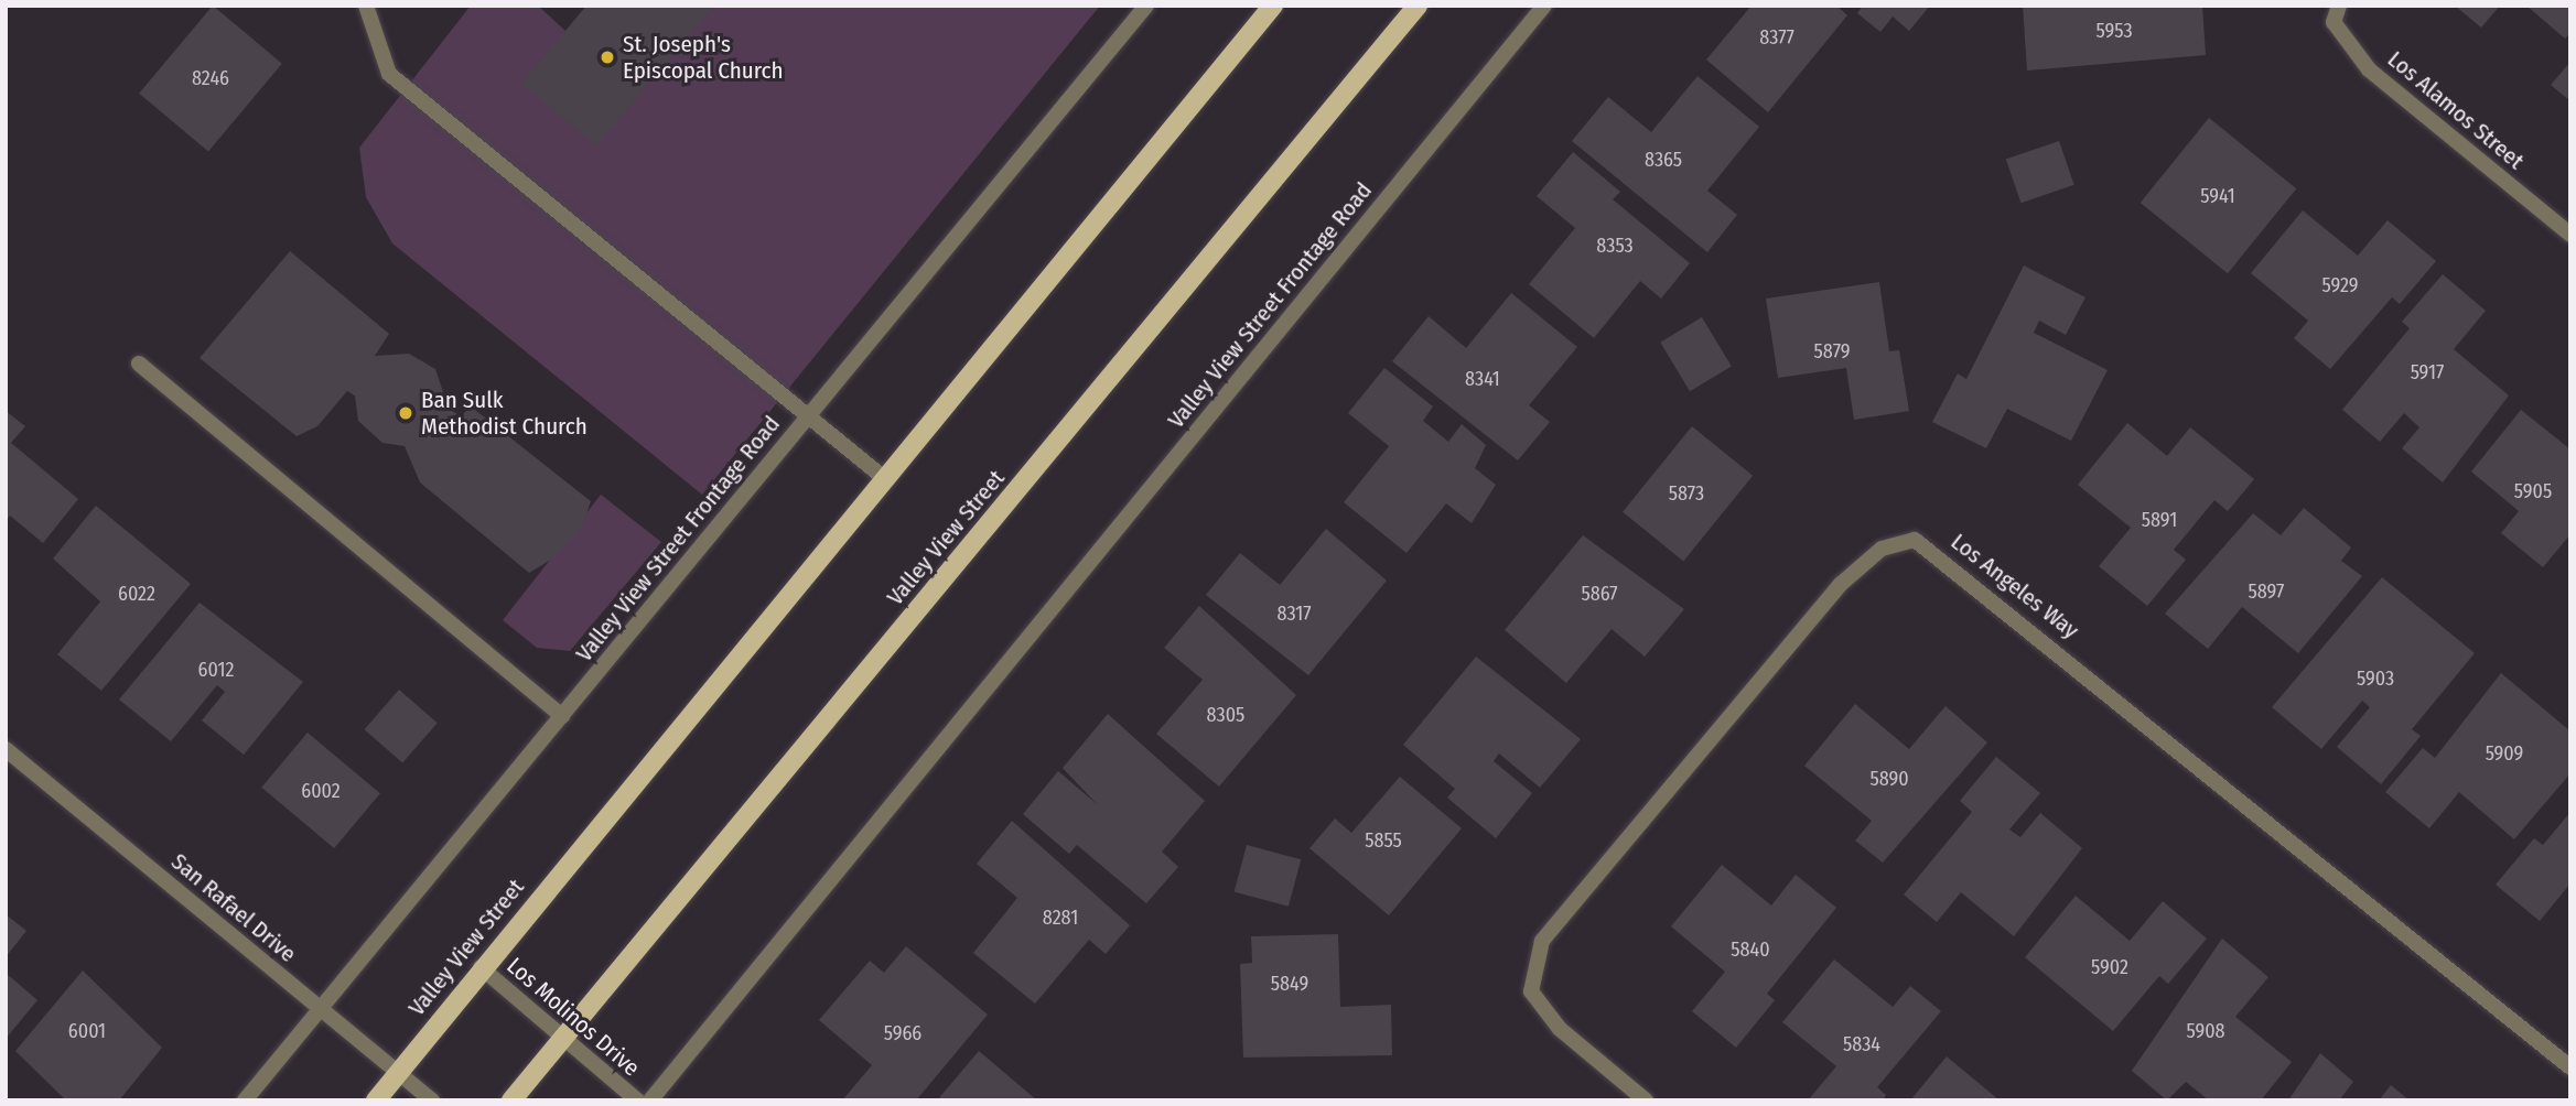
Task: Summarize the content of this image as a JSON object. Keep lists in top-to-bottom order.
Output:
{
  "streets": {
    "main road": ["Valley View Street"],
    "street": [
      "Los Alamos Street",
      "Valley View Street Frontage Road",
      "Los Angeles Way",
      "San Rafael Drive",
      "Los Molinos Drive"
    ]
  },
  "crossings": [
    ["Valley View Street Frontage Road", "San Rafael Drive"],
    ["Valley View Street", "San Rafael Drive"],
    ["Valley View Street", "Los Molinos Drive"]
  ],
  "places": ["St. Joseph's Episcopal Church", "Ban Sulk Methodist Church"],
  "house_numbers": [
    "5953",
    "8377",
    "8246",
    "8365",
    "5941",
    "8353",
    "5929",
    "5879",
    "5917",
    "8341",
    "5905",
    "5873",
    "5891",
    "5897",
    "6022",
    "5867",
    "8317",
    "6012",
    "5903",
    "8305",
    "5909",
    "5890",
    "6002",
    "5855",
    "8281",
    "5840",
    "5902",
    "5849",
    "6001",
    "5908",
    "5966",
    "5834"
  ]
}
